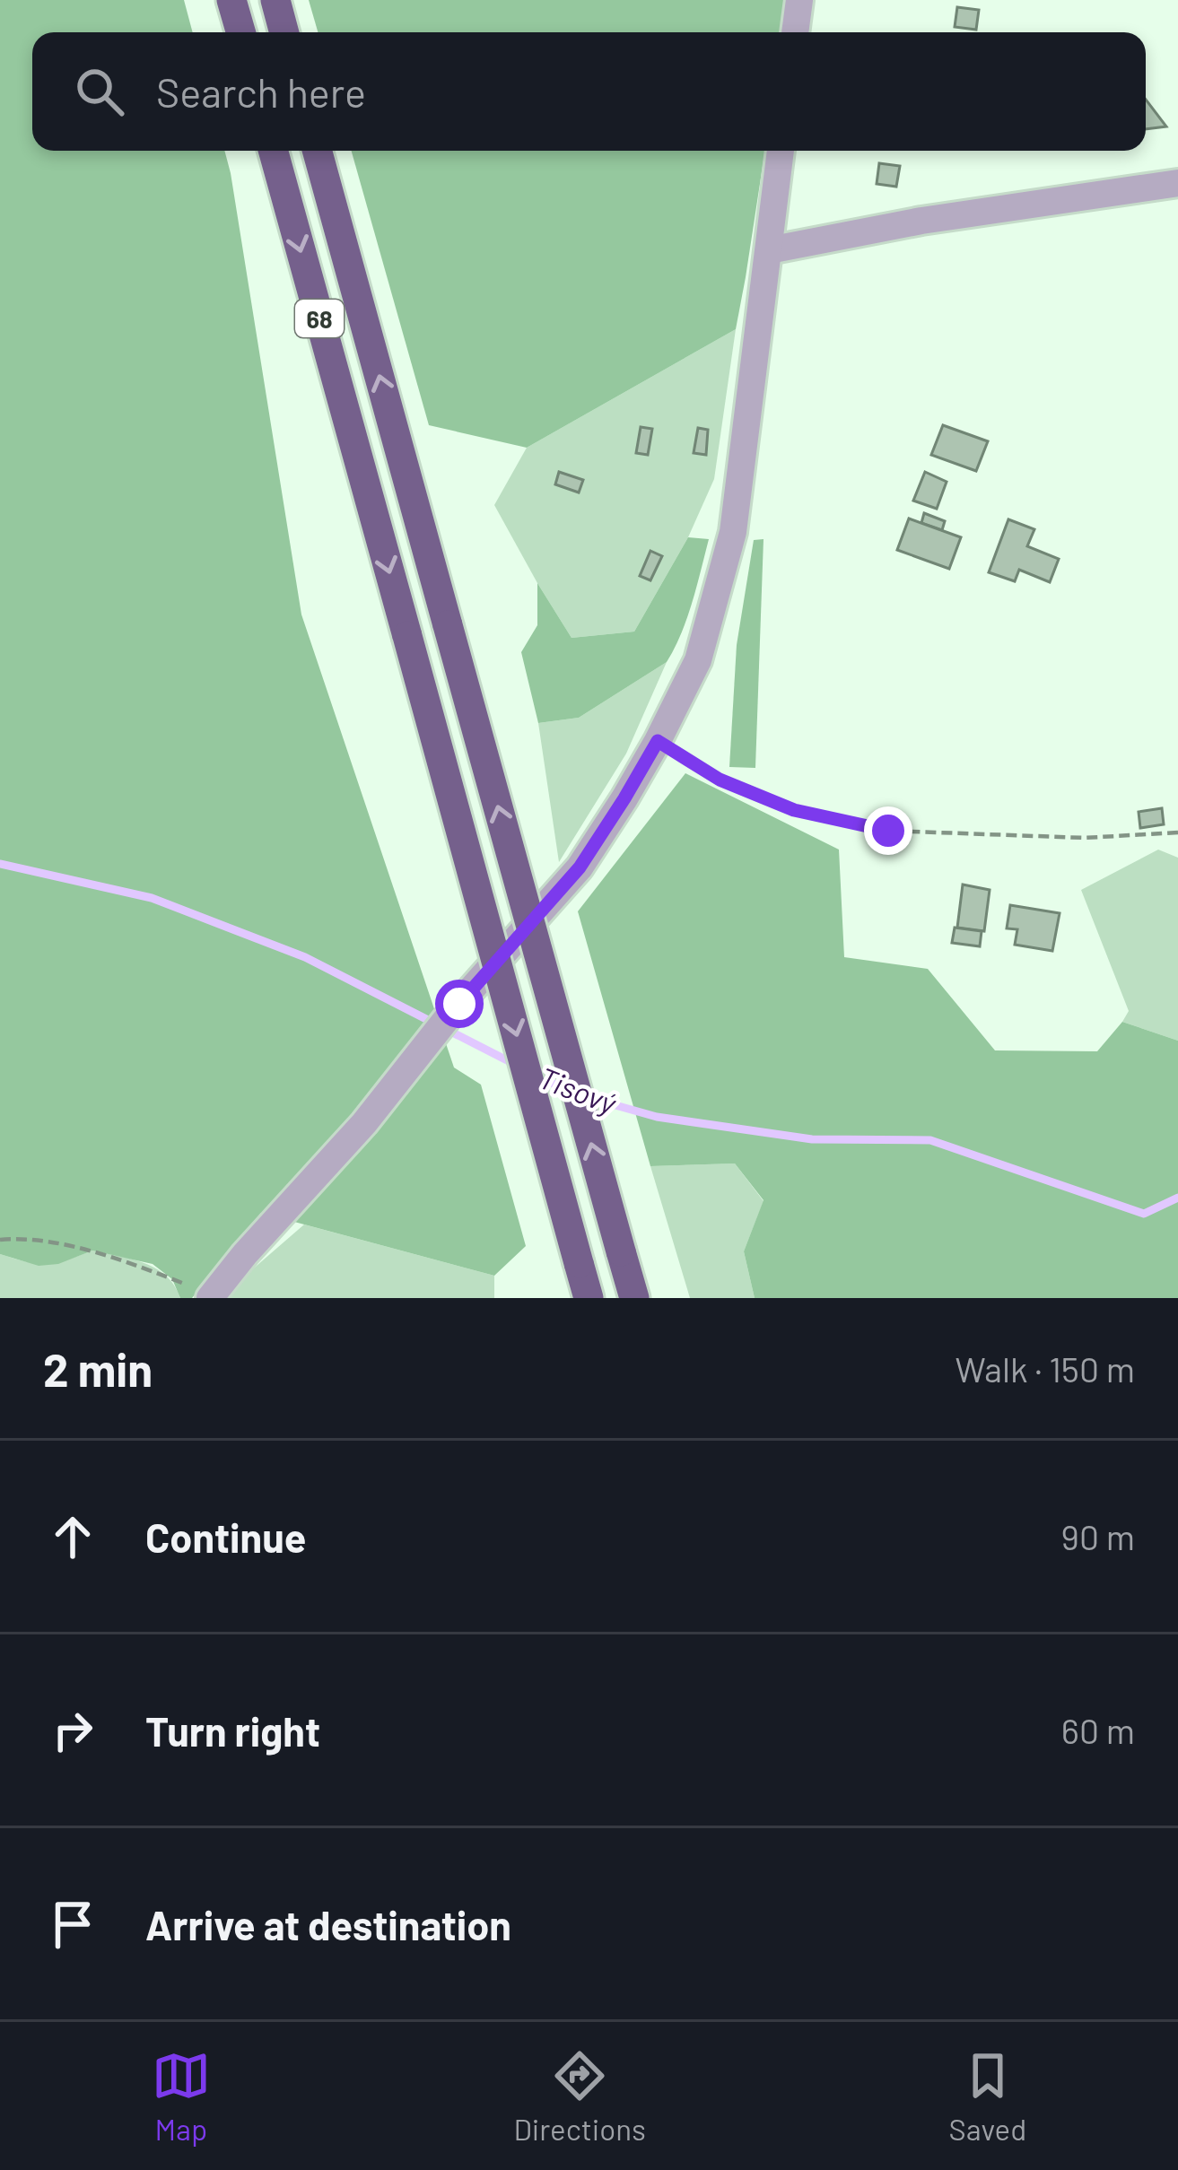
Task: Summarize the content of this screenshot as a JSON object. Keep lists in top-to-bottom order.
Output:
{
  "streets": {
    "highway": ["68"]
  },
  "water": ["Tisový"],
  "page": {
    "search": "Search here",
    "heading": ["2 min", "Walk · 150 m"],
    "list": [
      ["Continue", "90 m"],
      ["Turn right", "60 m"],
      "Arrive at destination"
    ],
    "nav": ["Map", "Directions", "Saved"]
  }
}
